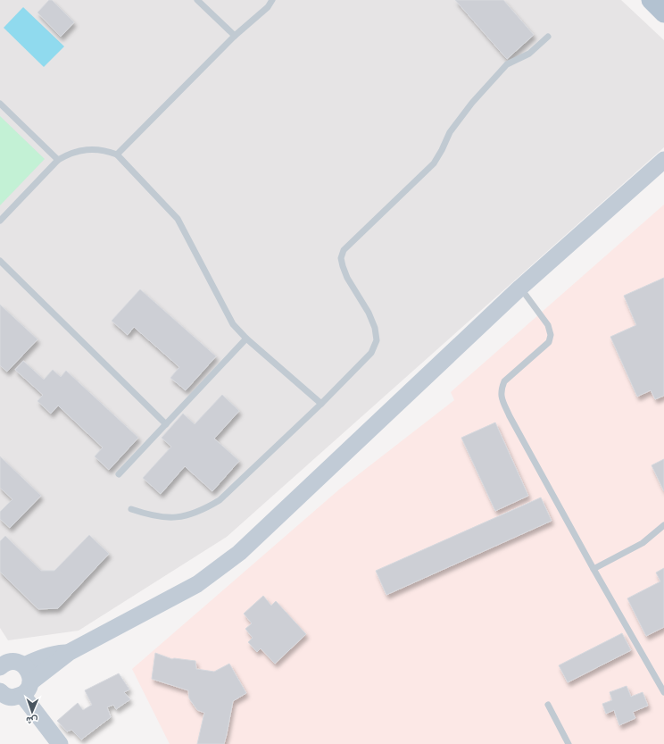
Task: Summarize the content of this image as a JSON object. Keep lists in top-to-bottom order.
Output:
{
  "north": "bottom"
}
